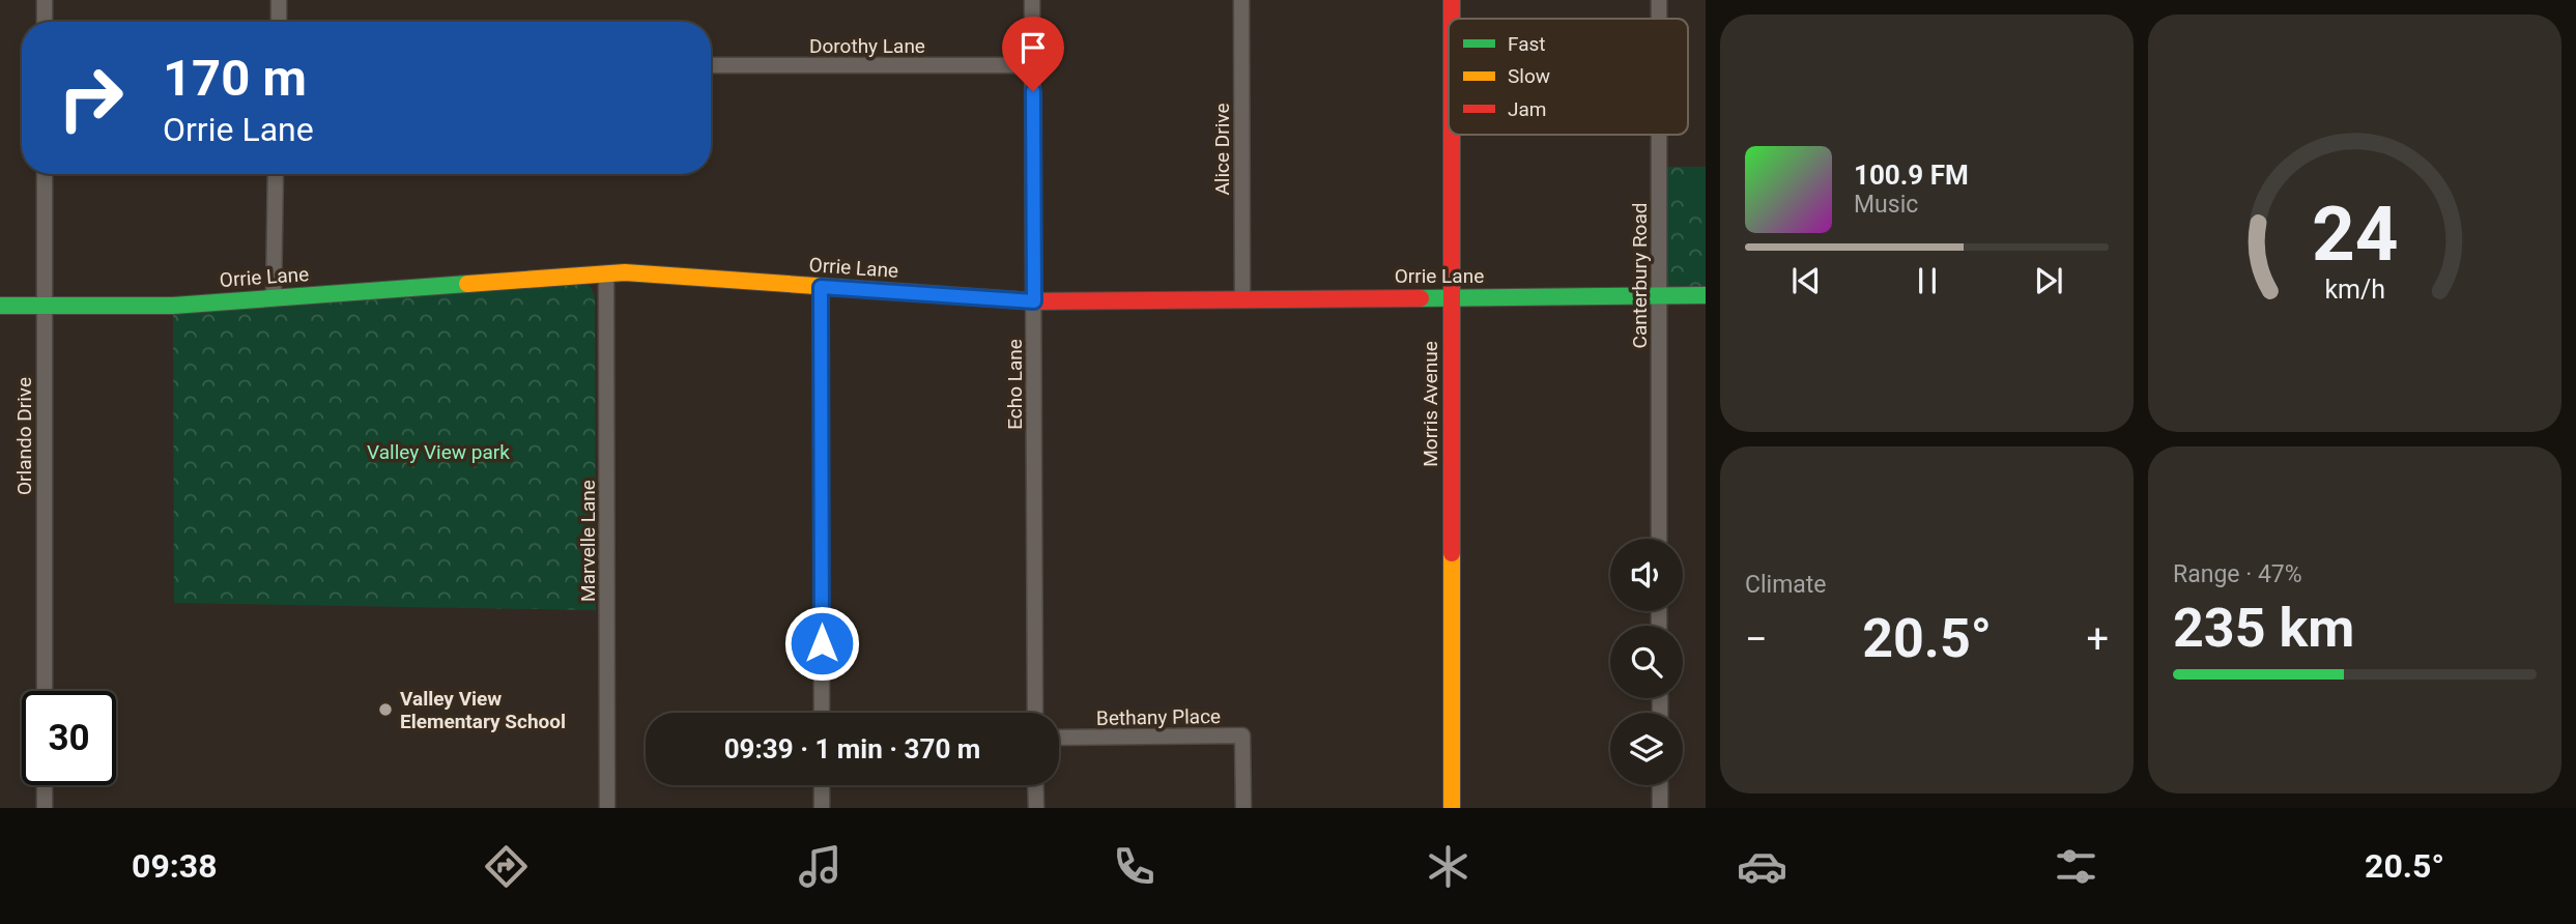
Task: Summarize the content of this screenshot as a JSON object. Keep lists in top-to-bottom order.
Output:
{
  "streets": {
    "street": [
      "Dorothy Lane",
      "Alice Drive",
      "Orrie Lane",
      "Canterbury Road",
      "Echo Lane",
      "Morris Avenue",
      "Orlando Drive",
      "Marvelle Lane",
      "Bethany Place"
    ]
  },
  "crossings": [
    ["Dorothy Lane", "Echo Lane"],
    ["Alice Drive", "Orrie Lane"],
    ["Orrie Lane", "Canterbury Road"],
    ["Orrie Lane", "Echo Lane"],
    ["Orrie Lane", "Morris Avenue"],
    ["Orrie Lane", "Orlando Drive"],
    ["Orrie Lane", "Marvelle Lane"]
  ],
  "parks": ["Valley View park"],
  "places": ["Valley View Elementary School"],
  "legend": ["Fast", "Slow", "Jam"],
  "page": {
    "turn": ["170 m", "Orrie Lane"],
    "song": ["100.9 FM", "Music"],
    "tile": [
      "Climate",
      ["Range · 47%", "235 km"]
    ],
    "heat": ["−", "20.5°", "+"],
    "limit": "30",
    "trip": "09:39 · 1 min · 370 m",
    "tabs": ["09:38", "20.5°"],
    "gauge": ["24", "km/h"]
  }
}
